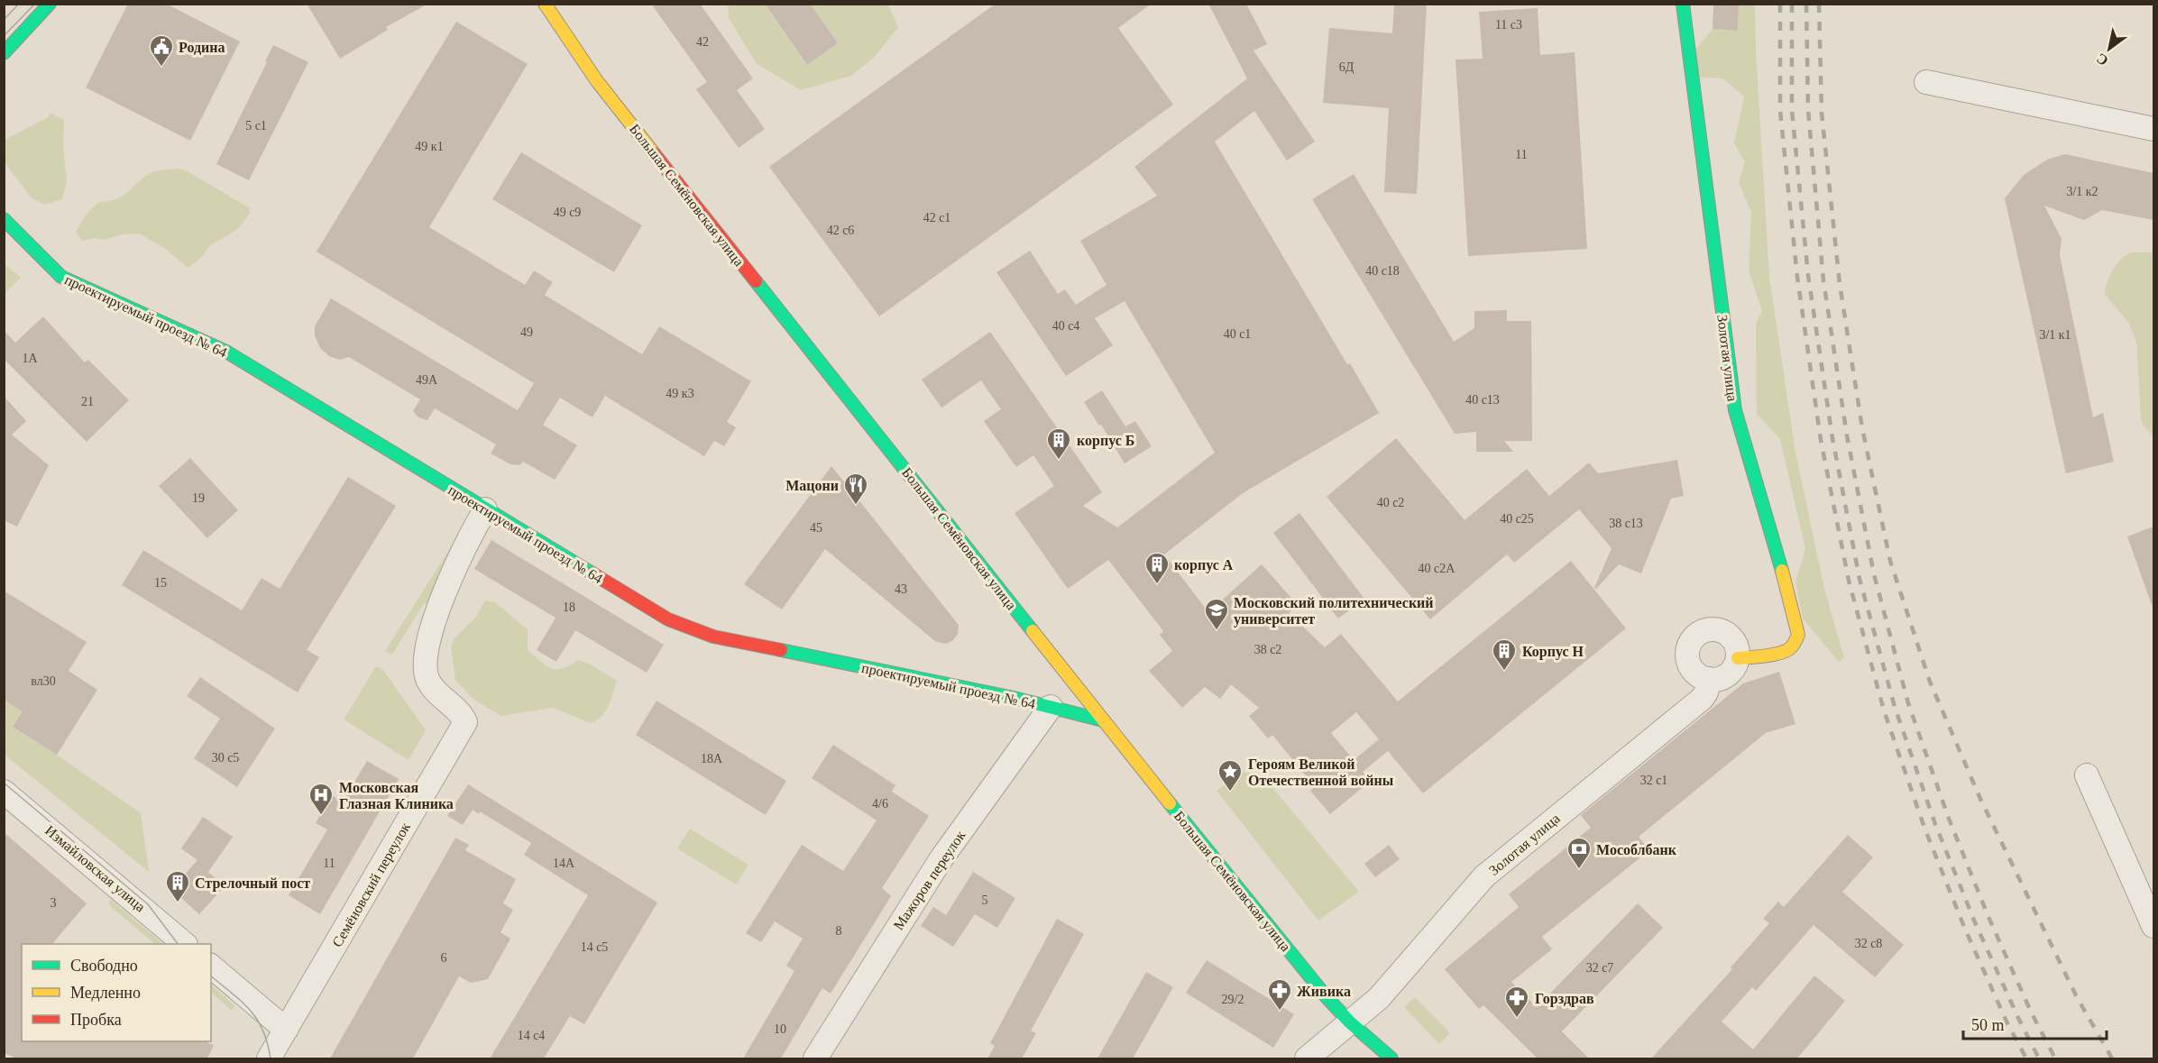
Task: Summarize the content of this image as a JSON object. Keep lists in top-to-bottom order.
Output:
{
  "streets": {
    "street": [
      "Большая Семёновская улица",
      "проектируемый проезд № 64",
      "Золотая улица",
      "Измайловская улица",
      "Мажоров переулок",
      "Семёновский переулок"
    ]
  },
  "crossings": [
    ["Большая Семёновская улица", "проектируемый проезд № 64"],
    ["Большая Семёновская улица", "Золотая улица"],
    ["проектируемый проезд № 64", "Мажоров переулок"],
    ["проектируемый проезд № 64", "Семёновский переулок"]
  ],
  "places": {
    "public building": ["Родина"],
    "building": [
      "корпус Б",
      "корпус А",
      "Корпус Н",
      "Стрелочный пост"
    ],
    "restaurant": ["Мацони"],
    "school or university": ["Московский политехнический университет"],
    "place": ["Героям Великой Отечественной войны"],
    "hospital": ["Московская Глазная Клиника"],
    "bank": ["Мособлбанк"],
    "pharmacy": ["Живика", "Горздрав"]
  },
  "house_numbers": [
    "11 с3",
    "42",
    "6Д",
    "5 с1",
    "49 к1",
    "11",
    "3/1 к2",
    "49 с9",
    "42 с1",
    "42 с6",
    "40 с18",
    "40 с4",
    "49",
    "40 с1",
    "3/1 к1",
    "1А",
    "49А",
    "49 к3",
    "40 с13",
    "21",
    "19",
    "40 с2",
    "40 с25",
    "38 c13",
    "45",
    "40 с2А",
    "15",
    "43",
    "18",
    "38 c2",
    "вл30",
    "30 с5",
    "18А",
    "32 с1",
    "4/6",
    "11",
    "14A",
    "5",
    "3",
    "8",
    "32 с8",
    "14 с5",
    "6",
    "32 c7",
    "29/2",
    "10",
    "14 с4"
  ],
  "legend": ["Свободно", "Медленно", "Пробка"],
  "scale_bar": "50 m",
  "north": "bottom left"
}
